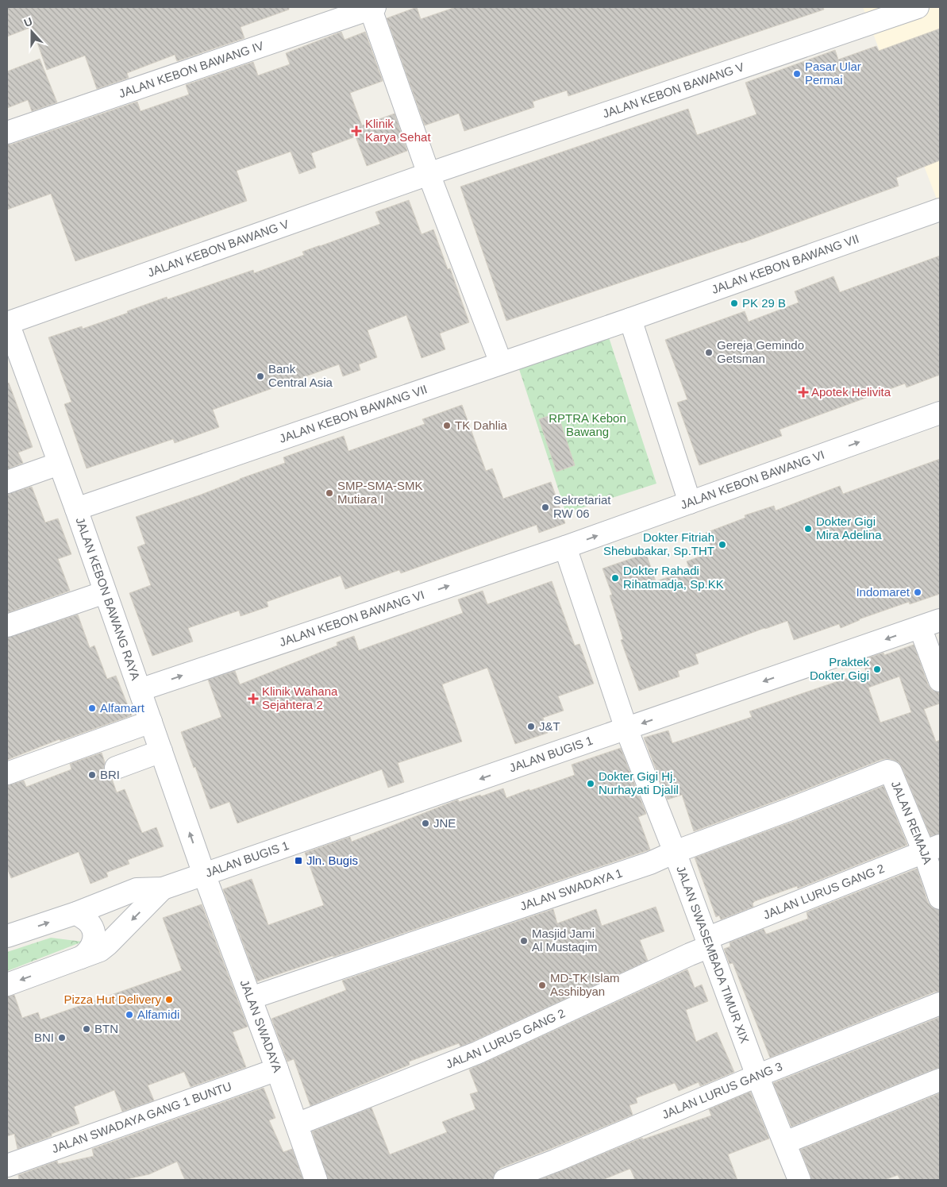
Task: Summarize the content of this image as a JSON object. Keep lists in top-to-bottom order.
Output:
{
  "streets": {
    "street": [
      "JALAN KEBON BAWANG IV",
      "JALAN KEBON BAWANG V",
      "JALAN KEBON BAWANG VII",
      "JALAN KEBON BAWANG VI",
      "JALAN KEBON BAWANG RAYA",
      "JALAN BUGIS 1",
      "JALAN REMAJA",
      "JALAN SWADAYA 1",
      "JALAN LURUS GANG 2",
      "JALAN SWASEMBADA TIMUR XIX",
      "JALAN SWADAYA",
      "JALAN LURUS GANG 3",
      "JALAN SWADAYA GANG 1 BUNTU"
    ]
  },
  "crossings": [
    ["JALAN KEBON BAWANG V", "JALAN KEBON BAWANG RAYA"],
    ["JALAN KEBON BAWANG VII", "JALAN KEBON BAWANG RAYA"],
    ["JALAN KEBON BAWANG VI", "JALAN KEBON BAWANG RAYA"],
    ["JALAN KEBON BAWANG RAYA", "JALAN BUGIS 1"],
    ["JALAN KEBON BAWANG RAYA", "JALAN SWADAYA"],
    ["JALAN BUGIS 1", "JALAN SWASEMBADA TIMUR XIX"],
    ["JALAN BUGIS 1", "JALAN SWADAYA"],
    ["JALAN REMAJA", "JALAN SWADAYA 1"],
    ["JALAN REMAJA", "JALAN LURUS GANG 2"],
    ["JALAN SWADAYA 1", "JALAN SWASEMBADA TIMUR XIX"],
    ["JALAN SWADAYA 1", "JALAN SWADAYA"],
    ["JALAN LURUS GANG 2", "JALAN SWASEMBADA TIMUR XIX"],
    ["JALAN LURUS GANG 2", "JALAN SWADAYA"],
    ["JALAN SWASEMBADA TIMUR XIX", "JALAN LURUS GANG 3"],
    ["JALAN SWADAYA", "JALAN SWADAYA GANG 1 BUNTU"]
  ],
  "one_way": ["JALAN KEBON BAWANG VI", "JALAN BUGIS 1"],
  "parks": ["RPTRA Kebon Bawang"],
  "places": {
    "other": [
      "Pasar Ular Permai",
      "PK 29 B",
      "Gereja Gemindo Getsman",
      "Bank Central Asia",
      "TK Dahlia",
      "SMP-SMA-SMK Mutiara I",
      "Sekretariat RW 06",
      "Dokter Gigi Mira Adelina",
      "Dokter Fitriah Shebubakar, Sp.THT",
      "Dokter Rahadi Rihatmadja, Sp.KK",
      "Indomaret",
      "Praktek Dokter Gigi",
      "Alfamart",
      "J&T",
      "BRI",
      "Dokter Gigi Hj. Nurhayati Djalil",
      "JNE",
      "Masjid Jami Al Mustaqim",
      "MD-TK Islam Asshibyan",
      "Pizza Hut Delivery",
      "Alfamidi",
      "BTN",
      "BNI"
    ],
    "health": ["Klinik Karya Sehat", "Apotek Helivita", "Klinik Wahana Sejahtera 2"],
    "transit": ["Jln. Bugis"]
  },
  "north": "top"
}
